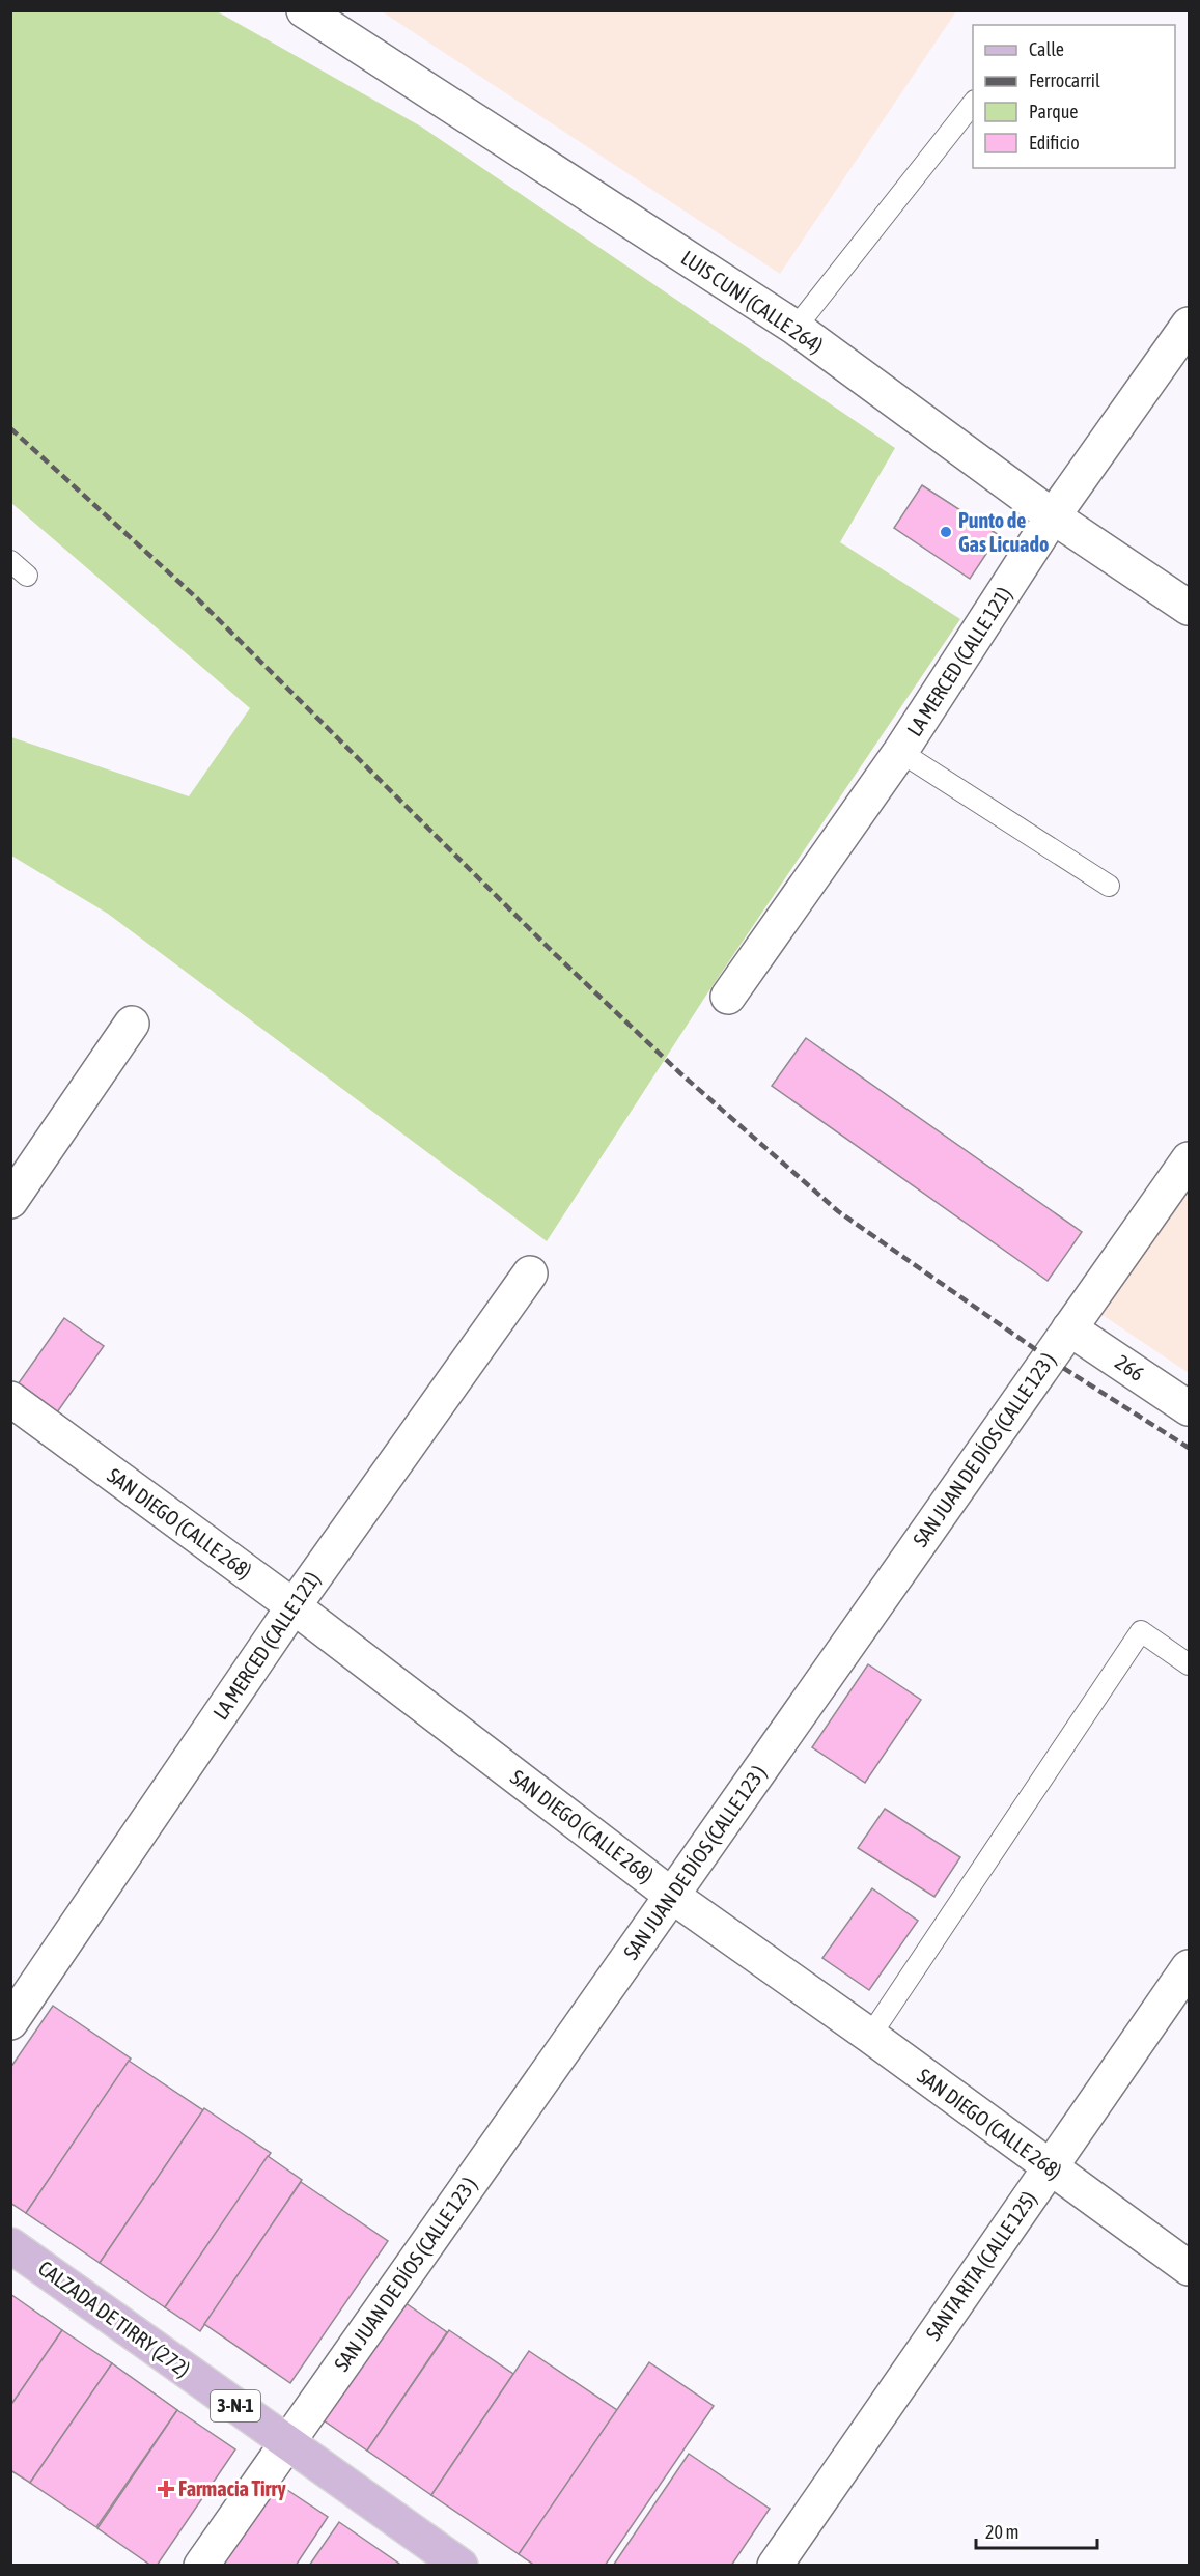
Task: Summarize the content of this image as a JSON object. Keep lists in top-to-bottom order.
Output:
{
  "streets": {
    "main road": ["CALZADA DE TIRRY (272)", "3-N-1"],
    "street": [
      "LUIS CUNÍ (CALLE 264)",
      "LA MERCED (CALLE 121)",
      "266",
      "SAN JUAN DE DÍOS (CALLE 123 )",
      "SAN DIEGO (CALLE 268)",
      "SANTA RITA (CALLE 125)"
    ]
  },
  "crossings": [
    ["LUIS CUNÍ (CALLE 264)", "LA MERCED (CALLE 121)"],
    ["LA MERCED (CALLE 121)", "SAN DIEGO (CALLE 268)"],
    ["266", "SAN JUAN DE DÍOS (CALLE 123 )"],
    ["SAN JUAN DE DÍOS (CALLE 123 )", "SAN DIEGO (CALLE 268)"],
    ["SAN JUAN DE DÍOS (CALLE 123 )", "CALZADA DE TIRRY (272)"],
    ["SAN DIEGO (CALLE 268)", "SANTA RITA (CALLE 125)"]
  ],
  "places": {
    "other": ["Punto de Gas Licuado"],
    "health": ["Farmacia Tirry"]
  },
  "legend": [
    "Calle",
    "Ferrocarril",
    "Parque",
    "Edificio"
  ],
  "scale_bar": "20 m"
}
